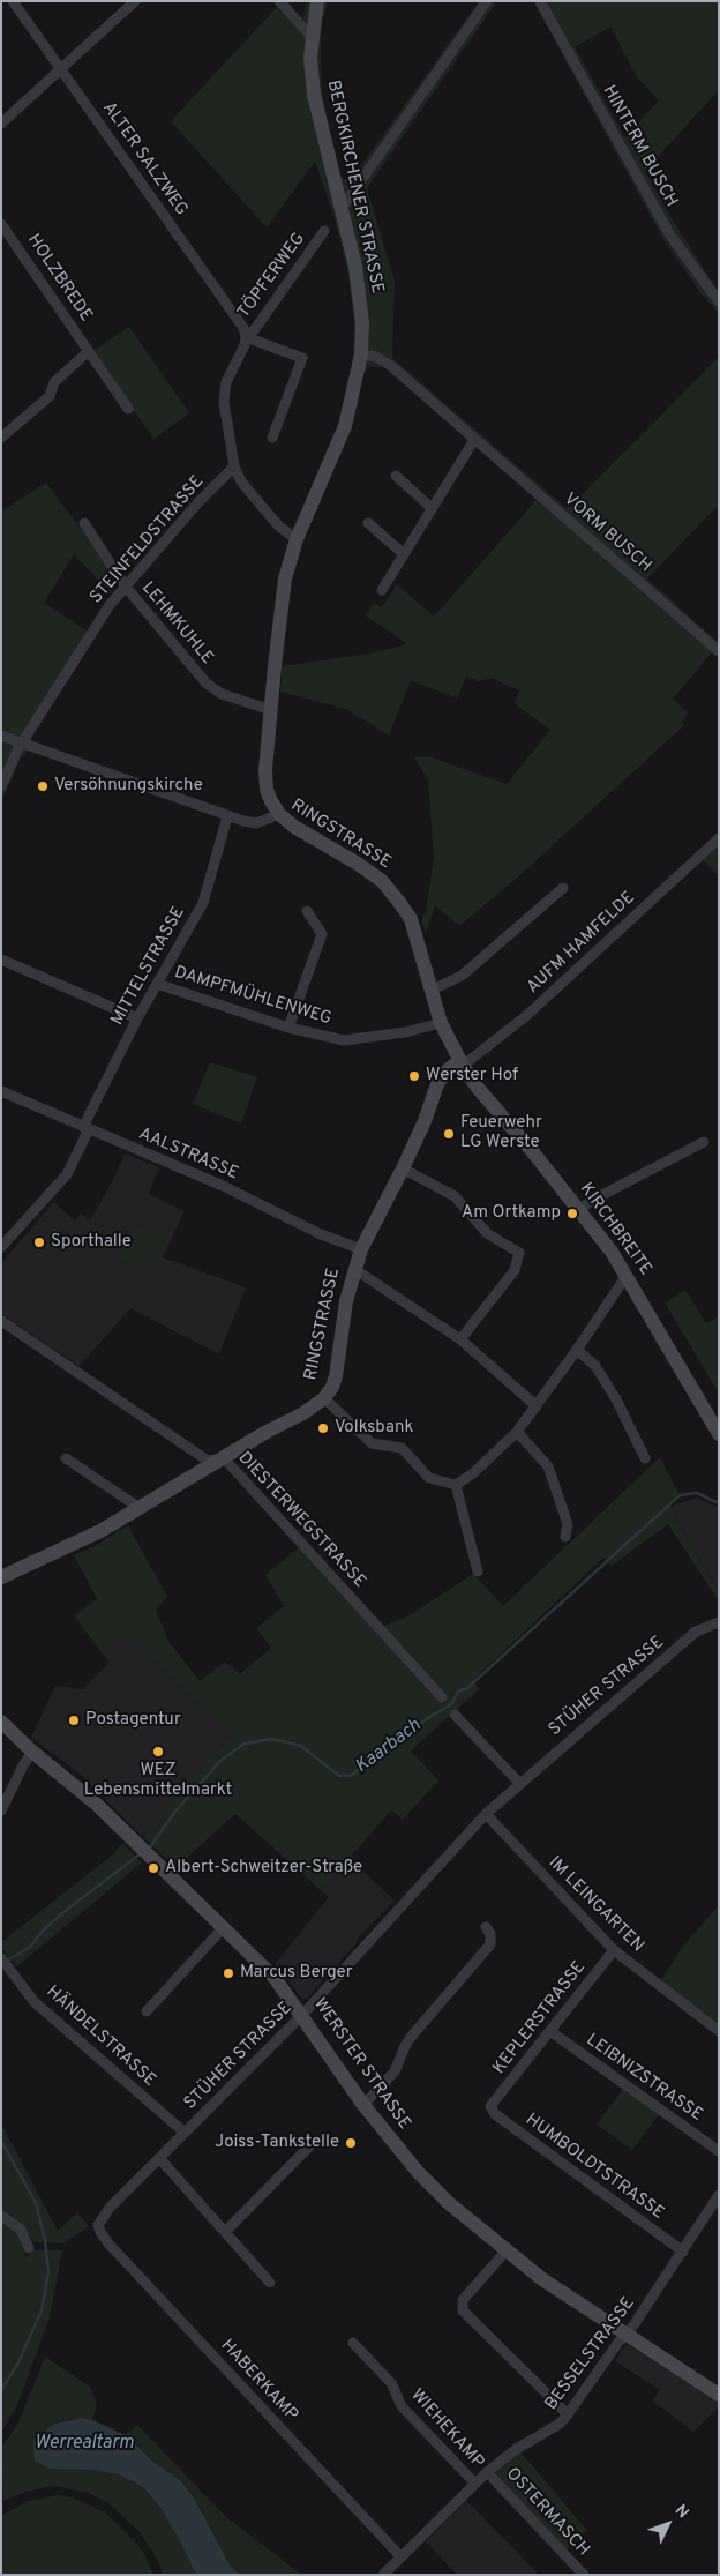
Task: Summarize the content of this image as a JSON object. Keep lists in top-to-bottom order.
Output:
{
  "streets": {
    "street": [
      "HINTERM BUSCH",
      "ALTER SALZWEG",
      "BERGKIRCHENER STRASSE",
      "TÖPFERWEG",
      "HOLZBREDE",
      "VORM BUSCH",
      "STEINFELDSTRASSE",
      "LEHMKUHLE",
      "RINGSTRASSE",
      "AUFM HAMFELDE",
      "MITTELSTRASSE",
      "DAMPFMÜHLENWEG",
      "AALSTRASSE",
      "KIRCHBREITE",
      "DIESTERWEGSTRASSE",
      "STÜHER STRASSE",
      "IM LEINGARTEN",
      "KEPLERSTRASSE",
      "HÄNDELSTRASSE",
      "WERSTER STRASSE",
      "LEIBNIZSTRASSE",
      "HUMBOLDTSTRASSE",
      "BESSELSTRASSE",
      "HABERKAMP",
      "WIEHEKAMP",
      "OSTERMASCH"
    ]
  },
  "crossings": [
    ["ALTER SALZWEG", "TÖPFERWEG"],
    ["BERGKIRCHENER STRASSE", "VORM BUSCH"],
    ["BERGKIRCHENER STRASSE", "LEHMKUHLE"],
    ["BERGKIRCHENER STRASSE", "RINGSTRASSE"],
    ["STEINFELDSTRASSE", "LEHMKUHLE"],
    ["STEINFELDSTRASSE", "RINGSTRASSE"],
    ["RINGSTRASSE", "AUFM HAMFELDE"],
    ["RINGSTRASSE", "MITTELSTRASSE"],
    ["RINGSTRASSE", "DAMPFMÜHLENWEG"],
    ["RINGSTRASSE", "AALSTRASSE"],
    ["RINGSTRASSE", "KIRCHBREITE"],
    ["RINGSTRASSE", "DIESTERWEGSTRASSE"],
    ["AUFM HAMFELDE", "KIRCHBREITE"],
    ["MITTELSTRASSE", "DAMPFMÜHLENWEG"],
    ["MITTELSTRASSE", "AALSTRASSE"],
    ["STÜHER STRASSE", "IM LEINGARTEN"],
    ["STÜHER STRASSE", "HÄNDELSTRASSE"],
    ["STÜHER STRASSE", "WERSTER STRASSE"],
    ["STÜHER STRASSE", "HABERKAMP"],
    ["IM LEINGARTEN", "KEPLERSTRASSE"],
    ["KEPLERSTRASSE", "LEIBNIZSTRASSE"],
    ["KEPLERSTRASSE", "HUMBOLDTSTRASSE"],
    ["WERSTER STRASSE", "BESSELSTRASSE"],
    ["HUMBOLDTSTRASSE", "BESSELSTRASSE"],
    ["BESSELSTRASSE", "HABERKAMP"],
    ["BESSELSTRASSE", "WIEHEKAMP"],
    ["BESSELSTRASSE", "OSTERMASCH"]
  ],
  "water": ["Kaarbach", "Werrealtarm"],
  "places": [
    "Versöhnungskirche",
    "Werster Hof",
    "Feuerwehr LG Werste",
    "Am Ortkamp",
    "Sporthalle",
    "Volksbank",
    "Postagentur",
    "WEZ Lebensmittelmarkt",
    "Albert-Schweitzer-Straße",
    "Marcus Berger",
    "Joiss-Tankstelle"
  ],
  "north": "top right"
}
